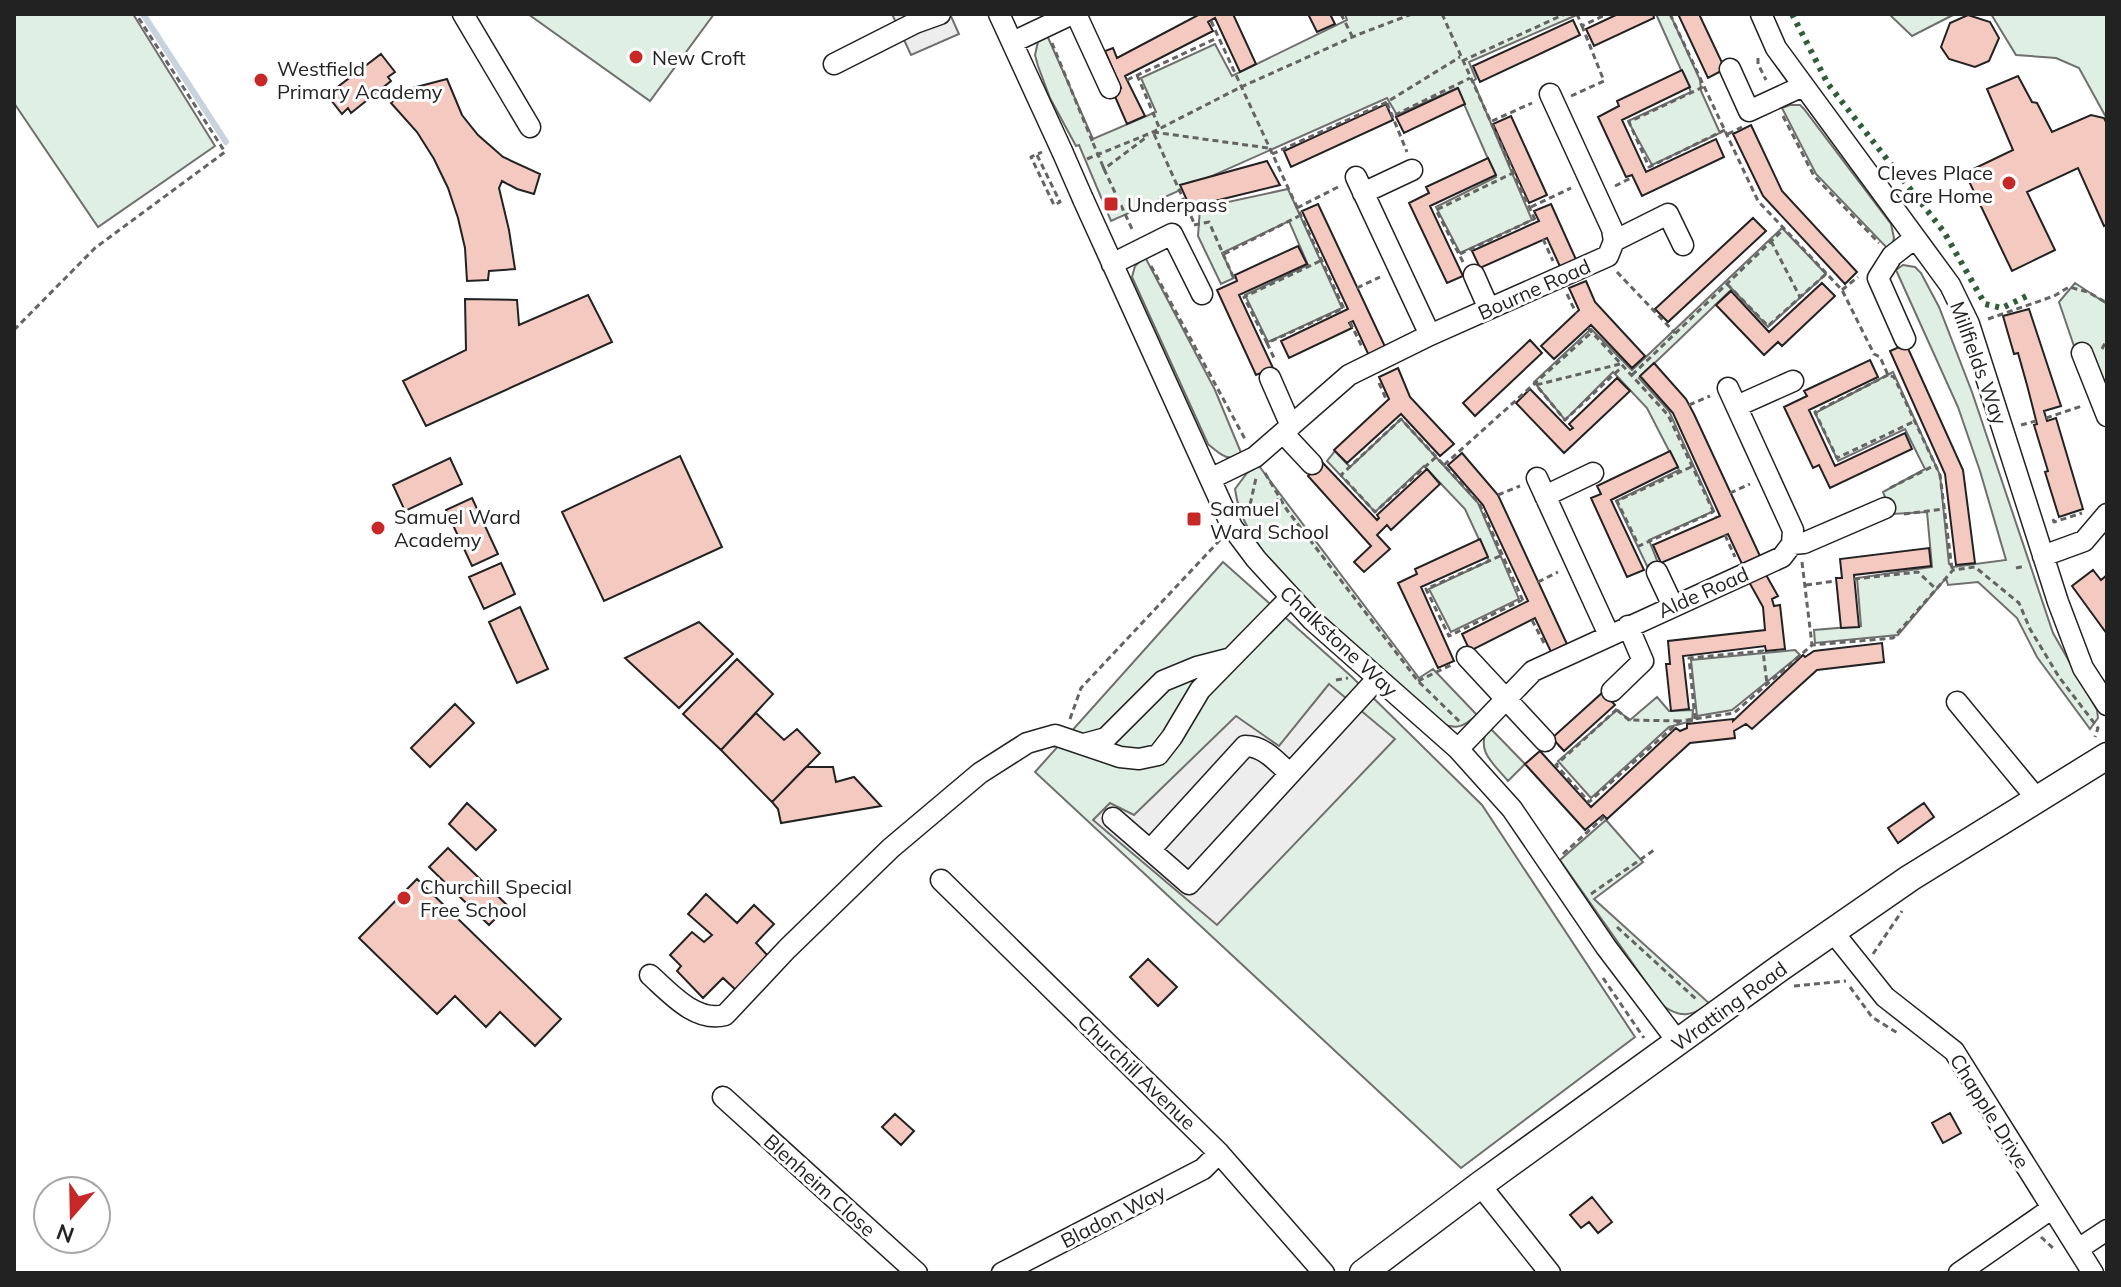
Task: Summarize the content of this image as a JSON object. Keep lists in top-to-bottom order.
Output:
{
  "streets": {
    "main road": ["Wratting Road"],
    "street": [
      "Bourne Road",
      "Millfields Way",
      "Alde Road",
      "Chalkstone Way",
      "Churchill Avenue",
      "Chapple Drive",
      "Blenheim Close",
      "Bladon Way"
    ]
  },
  "crossings": [
    ["Bourne Road", "Chalkstone Way"],
    ["Alde Road", "Chalkstone Way"],
    ["Chalkstone Way", "Wratting Road"],
    ["Wratting Road", "Chapple Drive"],
    ["Churchill Avenue", "Bladon Way"]
  ],
  "places": {
    "other": [
      "New Croft",
      "Westfield Primary Academy",
      "Cleves Place Care Home",
      "Samuel Ward Academy",
      "Churchill Special Free School"
    ],
    "transit": ["Underpass", "Samuel Ward School"]
  },
  "north": "bottom"
}
